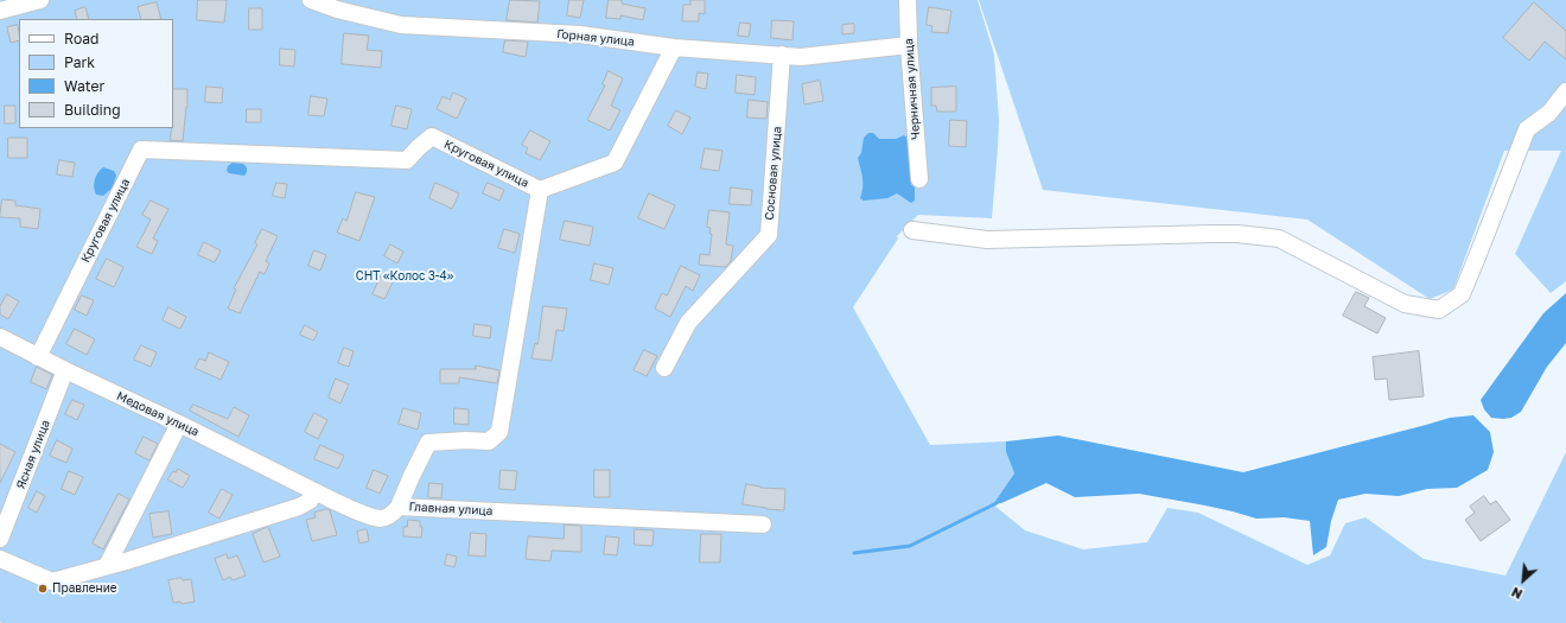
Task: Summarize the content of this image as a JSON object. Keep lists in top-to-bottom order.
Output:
{
  "streets": {
    "street": [
      "Горная улица",
      "Черничная улица",
      "Круговая улица",
      "Сосновая улица",
      "Медовая улица",
      "Ясная улица",
      "Главная улица"
    ]
  },
  "crossings": [
    ["Горная улица", "Черничная улица"],
    ["Горная улица", "Сосновая улица"],
    ["Круговая улица", "Медовая улица"],
    ["Круговая улица", "Главная улица"],
    ["Медовая улица", "Ясная улица"],
    ["Медовая улица", "Главная улица"]
  ],
  "parks": ["СНТ «Колос 3-4»"],
  "places": ["Правление"],
  "legend": [
    "Road",
    "Park",
    "Water",
    "Building"
  ],
  "north": "bottom left"
}
